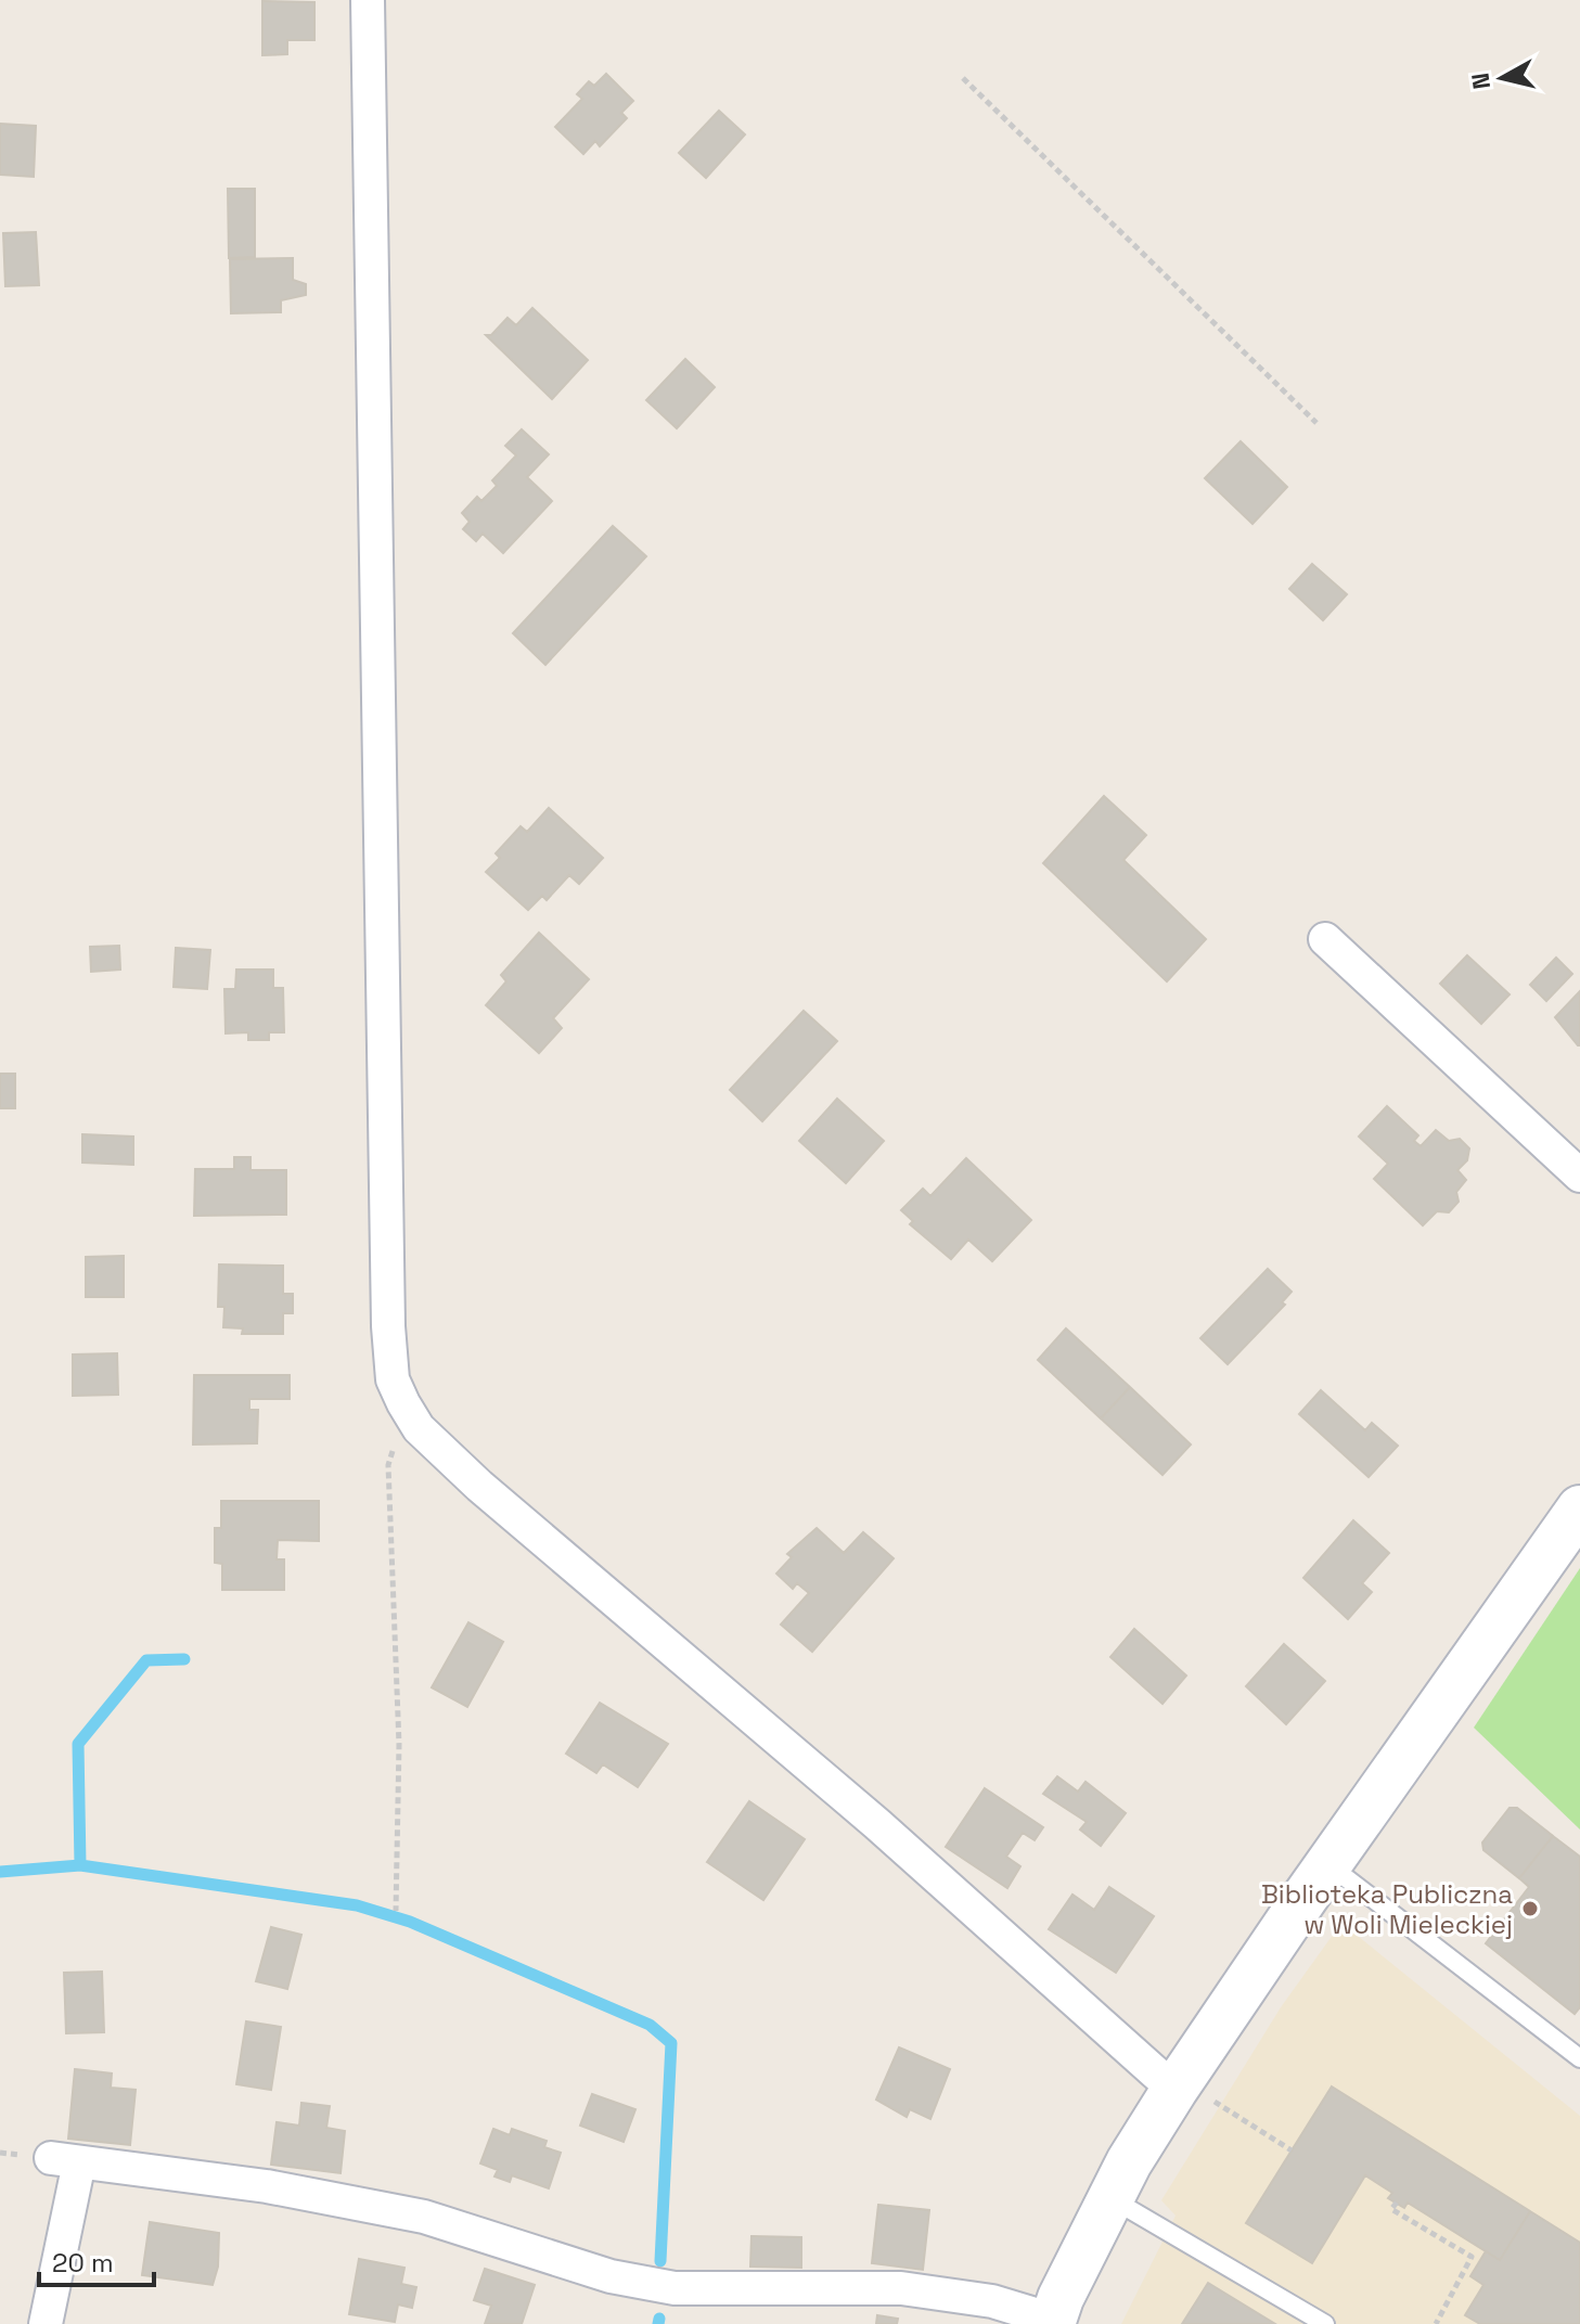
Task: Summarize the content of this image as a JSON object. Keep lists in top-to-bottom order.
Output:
{
  "places": ["Biblioteka Publiczna w Woli Mieleckiej"],
  "scale_bar": "20 m",
  "north": "left"
}
